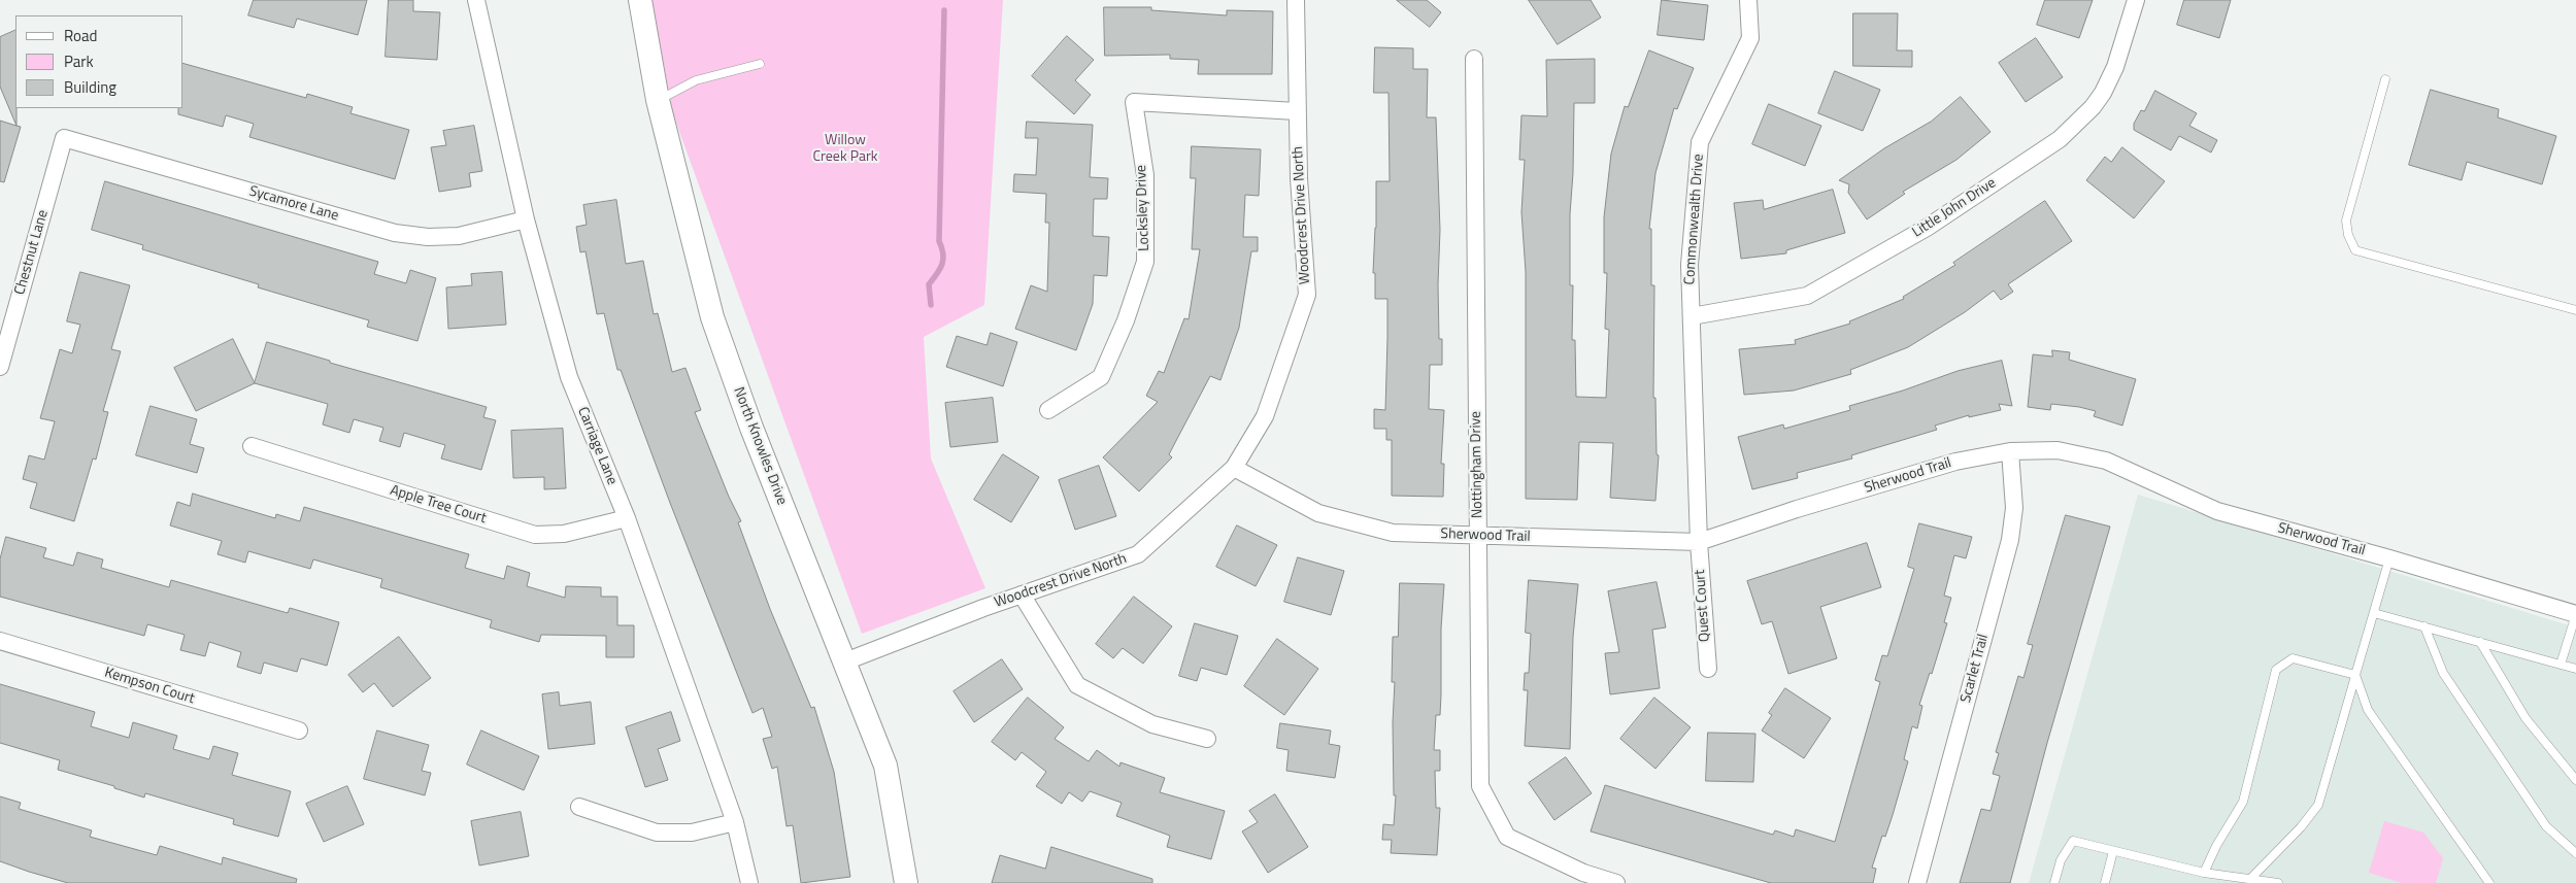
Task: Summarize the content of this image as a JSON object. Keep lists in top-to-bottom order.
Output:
{
  "streets": {
    "street": [
      "Sycamore Lane",
      "Locksley Drive",
      "Little John Drive",
      "Woodcrest Drive North",
      "Commonwealth Drive",
      "Chestnut Lane",
      "Carriage Lane",
      "North Knowles Drive",
      "Nottingham Drive",
      "Sherwood Trail",
      "Apple Tree Court",
      "Quest Court",
      "Scarlet Trail",
      "Kempson Court"
    ]
  },
  "crossings": [
    ["Sycamore Lane", "Chestnut Lane"],
    ["Sycamore Lane", "Carriage Lane"],
    ["Locksley Drive", "Woodcrest Drive North"],
    ["Little John Drive", "Commonwealth Drive"],
    ["Woodcrest Drive North", "North Knowles Drive"],
    ["Woodcrest Drive North", "Sherwood Trail"],
    ["Commonwealth Drive", "Sherwood Trail"],
    ["Commonwealth Drive", "Quest Court"],
    ["Carriage Lane", "Apple Tree Court"],
    ["Nottingham Drive", "Sherwood Trail"],
    ["Sherwood Trail", "Quest Court"],
    ["Sherwood Trail", "Scarlet Trail"]
  ],
  "parks": ["Willow Creek Park"],
  "legend": ["Road", "Park", "Building"]
}
